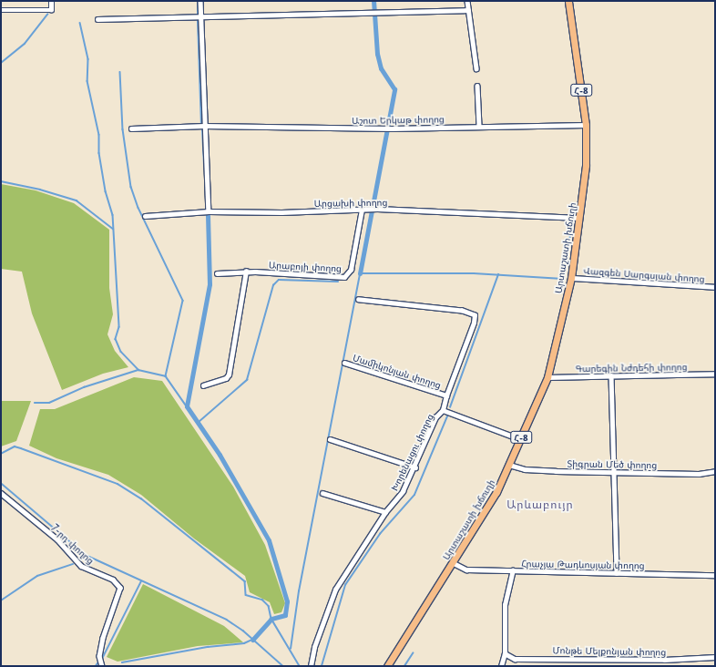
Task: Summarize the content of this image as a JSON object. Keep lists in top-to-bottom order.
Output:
{
  "streets": {
    "main road": ["Հ-8", "Արտաշատի խճուղի"],
    "street": [
      "Աշոտ Երկաթ փողոց",
      "Արցախի փողոց",
      "Արաբոյի փողոց",
      "Վազգեն Սարգսյան փողոց",
      "Գարեգին Նժդեհի փողոց",
      "Մամիկոնյան փողոց",
      "Խորենացու փողոց",
      "Տիգրան Մեծ փողոց",
      "7-րդ փողոց",
      "Հրաչյա Թադևոսյան փողոց",
      "Մոնթե Մելքոնյան փողոց"
    ]
  },
  "crossings": [
    ["Հ-8", "Աշոտ Երկաթ փողոց"],
    ["Հ-8", "Արտաշատի խճուղի"],
    ["Աշոտ Երկաթ փողոց", "Արտաշատի խճուղի"],
    ["Արցախի փողոց", "Արտաշատի խճուղի"],
    ["Արցախի փողոց", "Արաբոյի փողոց"],
    ["Արտաշատի խճուղի", "Վազգեն Սարգսյան փողոց"],
    ["Արտաշատի խճուղի", "Գարեգին Նժդեհի փողոց"],
    ["Արտաշատի խճուղի", "Տիգրան Մեծ փողոց"],
    ["Արտաշատի խճուղի", "Հրաչյա Թադևոսյան փողոց"],
    ["Մամիկոնյան փողոց", "Խորենացու փողոց"]
  ],
  "districts": ["Արևաբույր"]
}
